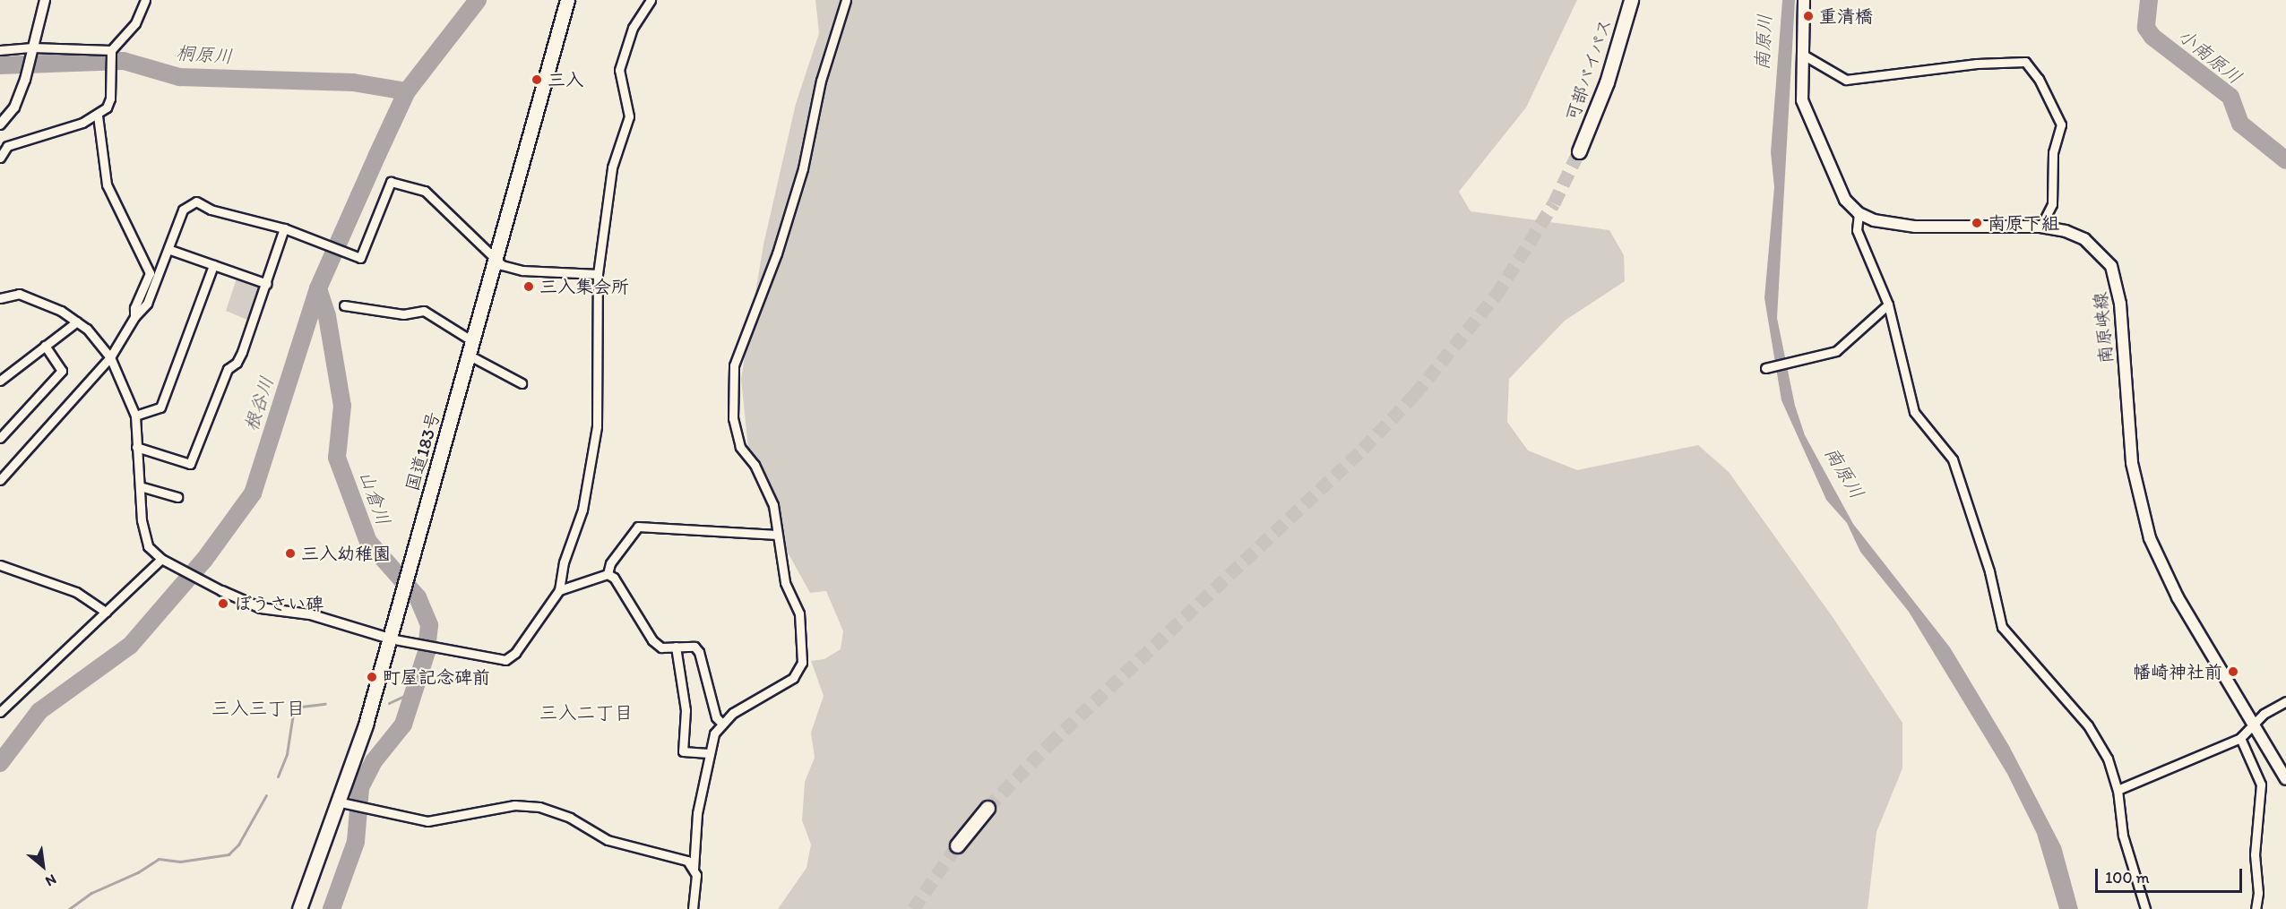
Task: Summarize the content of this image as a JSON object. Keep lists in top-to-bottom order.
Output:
{
  "streets": {
    "highway": ["可部バイパス", "国道183号"],
    "main road": ["南原峡線"]
  },
  "districts": ["三入三丁目", "三入二丁目"],
  "water": [
    "南原川",
    "桐原川",
    "小南原川",
    "根谷川",
    "山倉川"
  ],
  "places": [
    "重清橋",
    "三入",
    "南原下組",
    "三入集会所",
    "三入幼稚園",
    "ぼうさい碑",
    "幡崎神社前",
    "町屋記念碑前"
  ],
  "scale_bar": "100 m",
  "north": "bottom right"
}
